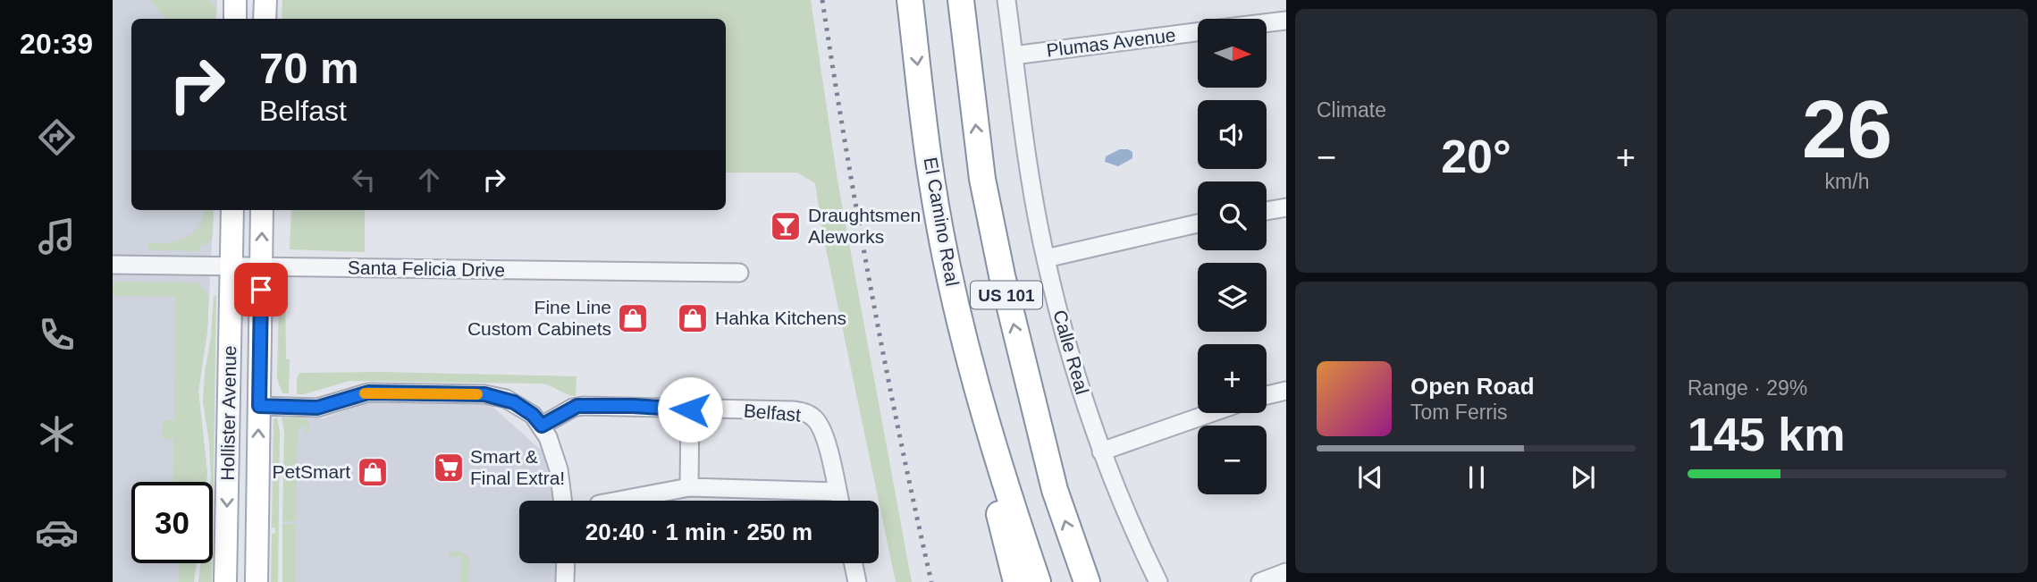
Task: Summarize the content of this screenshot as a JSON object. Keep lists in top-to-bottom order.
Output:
{
  "streets": {
    "highway": ["El Camino Real", "US 101"],
    "main road": ["Hollister Avenue"],
    "street": [
      "Plumas Avenue",
      "Santa Felicia Drive",
      "Calle Real",
      "Belfast"
    ]
  },
  "crossings": [
    ["Plumas Avenue", "Calle Real"],
    ["Santa Felicia Drive", "Hollister Avenue"]
  ],
  "places": {
    "bar": ["Draughtsmen Aleworks"],
    "shop": ["Fine Line Custom Cabinets", "Hahka Kitchens", "PetSmart"],
    "supermarket": ["Smart & Final Extra!"]
  },
  "north": "right",
  "page": {
    "tabs": "20:39",
    "tile": [
      "Climate",
      ["26", "km/h"],
      ["Range · 29%", "145 km"]
    ],
    "map_buttons": ["+", "−"],
    "turn": ["70 m", "Belfast"],
    "heat": ["−", "20°", "+"],
    "song": ["Open Road", "Tom Ferris"],
    "limit": "30",
    "trip": "20:40 · 1 min · 250 m"
  }
}
